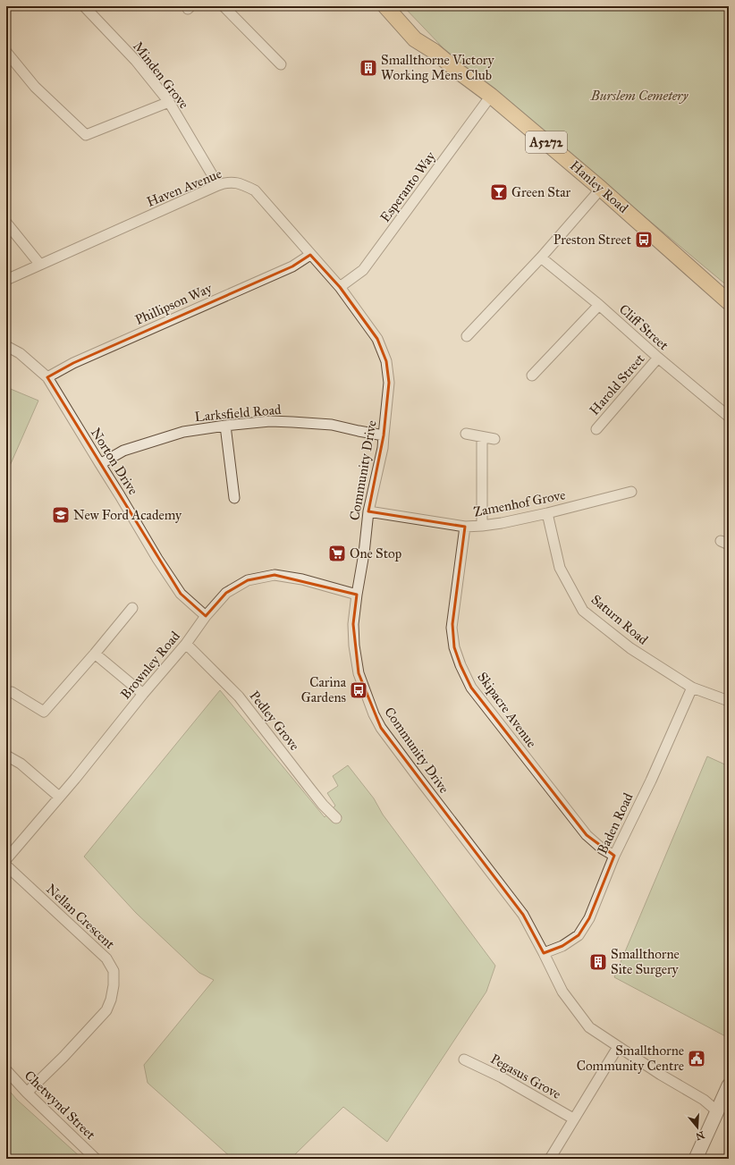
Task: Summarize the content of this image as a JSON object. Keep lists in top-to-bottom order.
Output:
{
  "streets": {
    "main road": ["A5272", "Hanley Road"],
    "street": [
      "Minden Grove",
      "Esperanto Way",
      "Haven Avenue",
      "Phillipson Way",
      "Cliff Street",
      "Harold Street",
      "Larksfield Road",
      "Norton Drive",
      "Community Drive",
      "Zamenhof Grove",
      "Saturn Road",
      "Brownley Road",
      "Skipacre Avenue",
      "Pedley Grove",
      "Baden Road",
      "Nellan Crescent",
      "Pegasus Grove",
      "Chetwynd Street"
    ]
  },
  "crossings": [
    ["Minden Grove", "Haven Avenue"],
    ["Esperanto Way", "Hanley Road"],
    ["Esperanto Way", "Haven Avenue"],
    ["Esperanto Way", "Community Drive"],
    ["Haven Avenue", "Phillipson Way"],
    ["Haven Avenue", "Community Drive"],
    ["Phillipson Way", "Norton Drive"],
    ["Cliff Street", "Harold Street"],
    ["Larksfield Road", "Norton Drive"],
    ["Larksfield Road", "Community Drive"],
    ["Norton Drive", "Brownley Road"],
    ["Community Drive", "Zamenhof Grove"],
    ["Community Drive", "Brownley Road"],
    ["Community Drive", "Baden Road"],
    ["Zamenhof Grove", "Saturn Road"],
    ["Zamenhof Grove", "Skipacre Avenue"],
    ["Saturn Road", "Baden Road"],
    ["Brownley Road", "Pedley Grove"],
    ["Skipacre Avenue", "Baden Road"],
    ["Nellan Crescent", "Chetwynd Street"]
  ],
  "parks": ["Burslem Cemetery"],
  "places": {
    "building": ["Smallthorne Victory Working Mens Club", "Smallthorne Site Surgery"],
    "bar": ["Green Star"],
    "bus stop": ["Preston Street", "Carina Gardens"],
    "school or university": ["New Ford Academy"],
    "supermarket": ["One Stop"],
    "public building": ["Smallthorne Community Centre"]
  },
  "north": "bottom"
}
